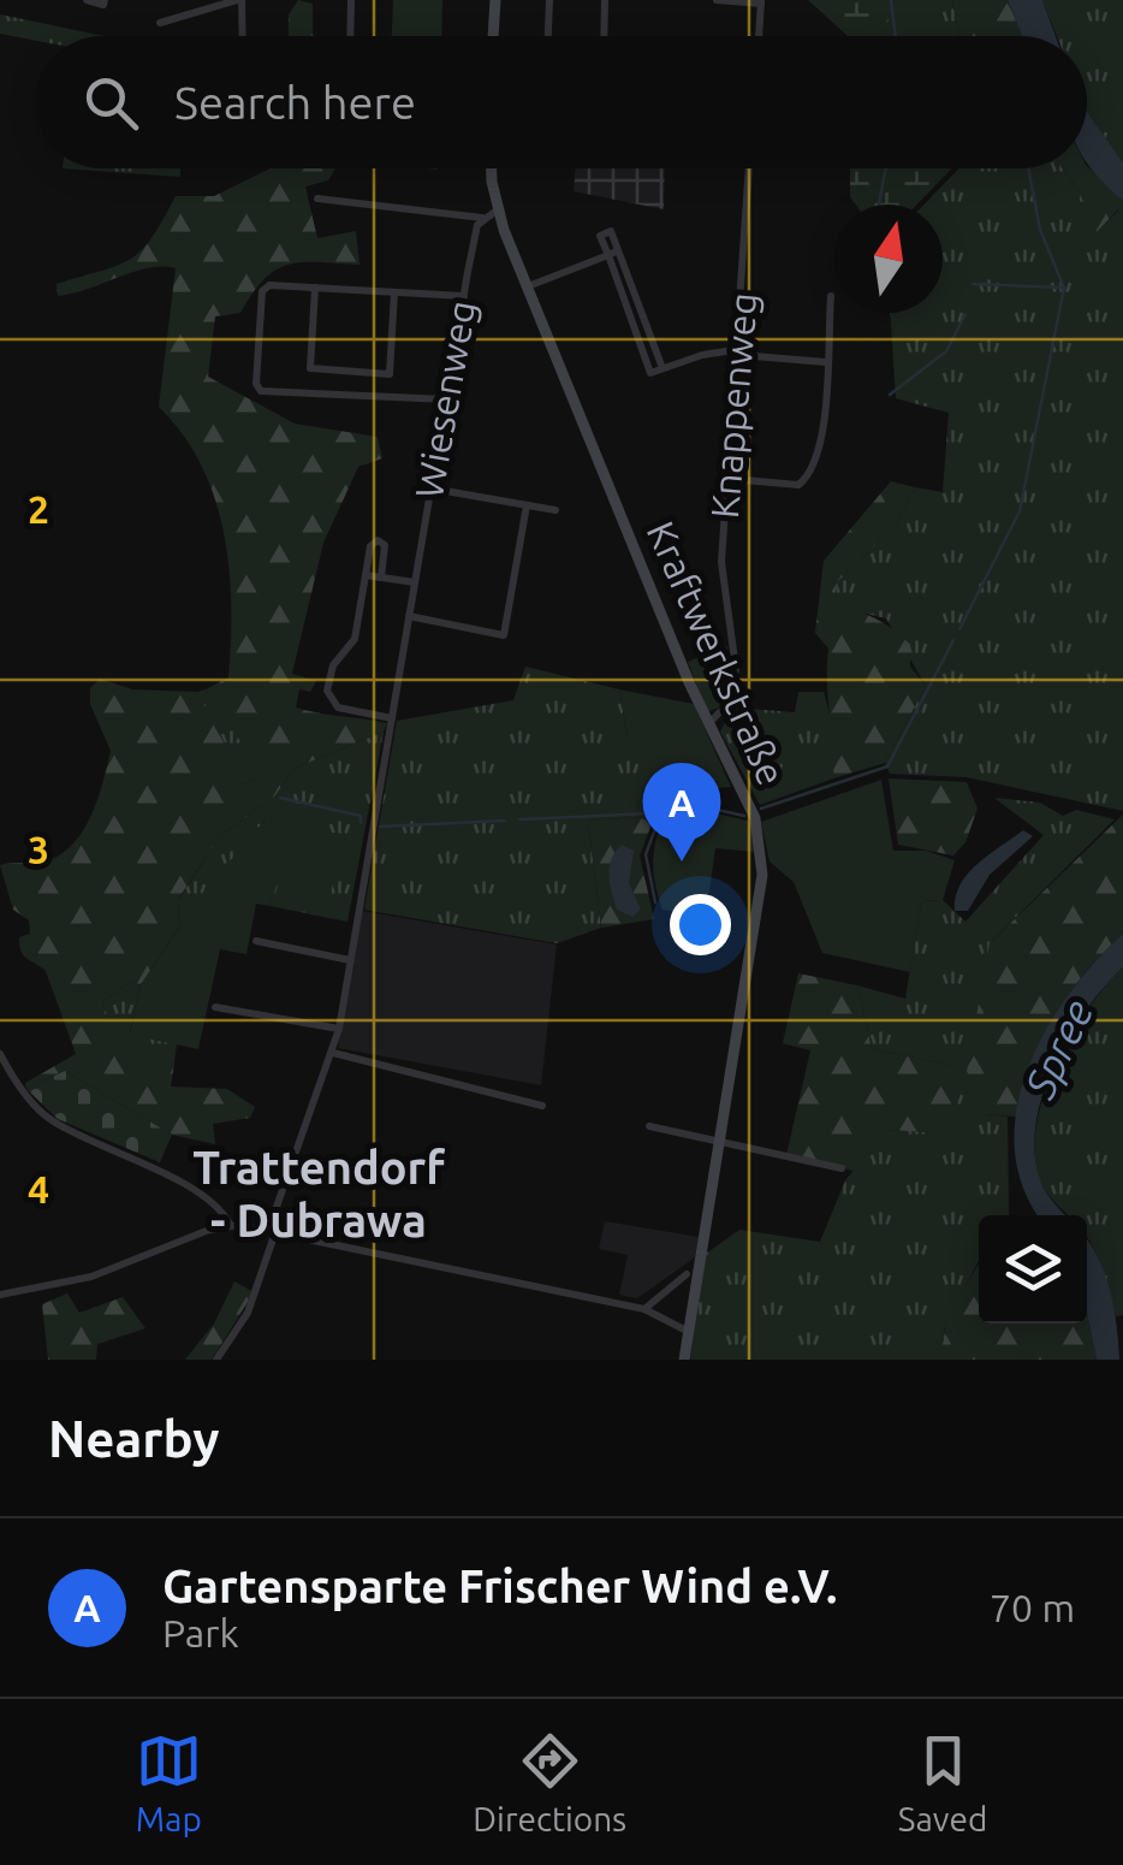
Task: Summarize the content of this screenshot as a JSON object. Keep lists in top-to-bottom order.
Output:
{
  "streets": {
    "main road": ["Kraftwerkstraße"],
    "street": ["Wiesenweg", "Knappenweg"]
  },
  "crossings": [
    ["Knappenweg", "Kraftwerkstraße"]
  ],
  "districts": ["Trattendorf - Dubrawa"],
  "water": ["Spree"],
  "north": "top",
  "page": {
    "search": "Search here",
    "pins": "A",
    "heading": "Nearby",
    "list": [
      {
        "mark": "A",
        "name": "Gartensparte Frischer Wind e.V.",
        "note": "Park",
        "value": "70 m"
      }
    ],
    "nav": ["Map", "Directions", "Saved"]
  },
  "grid": {
    "rows": ["2", "3", "4"]
  }
}
